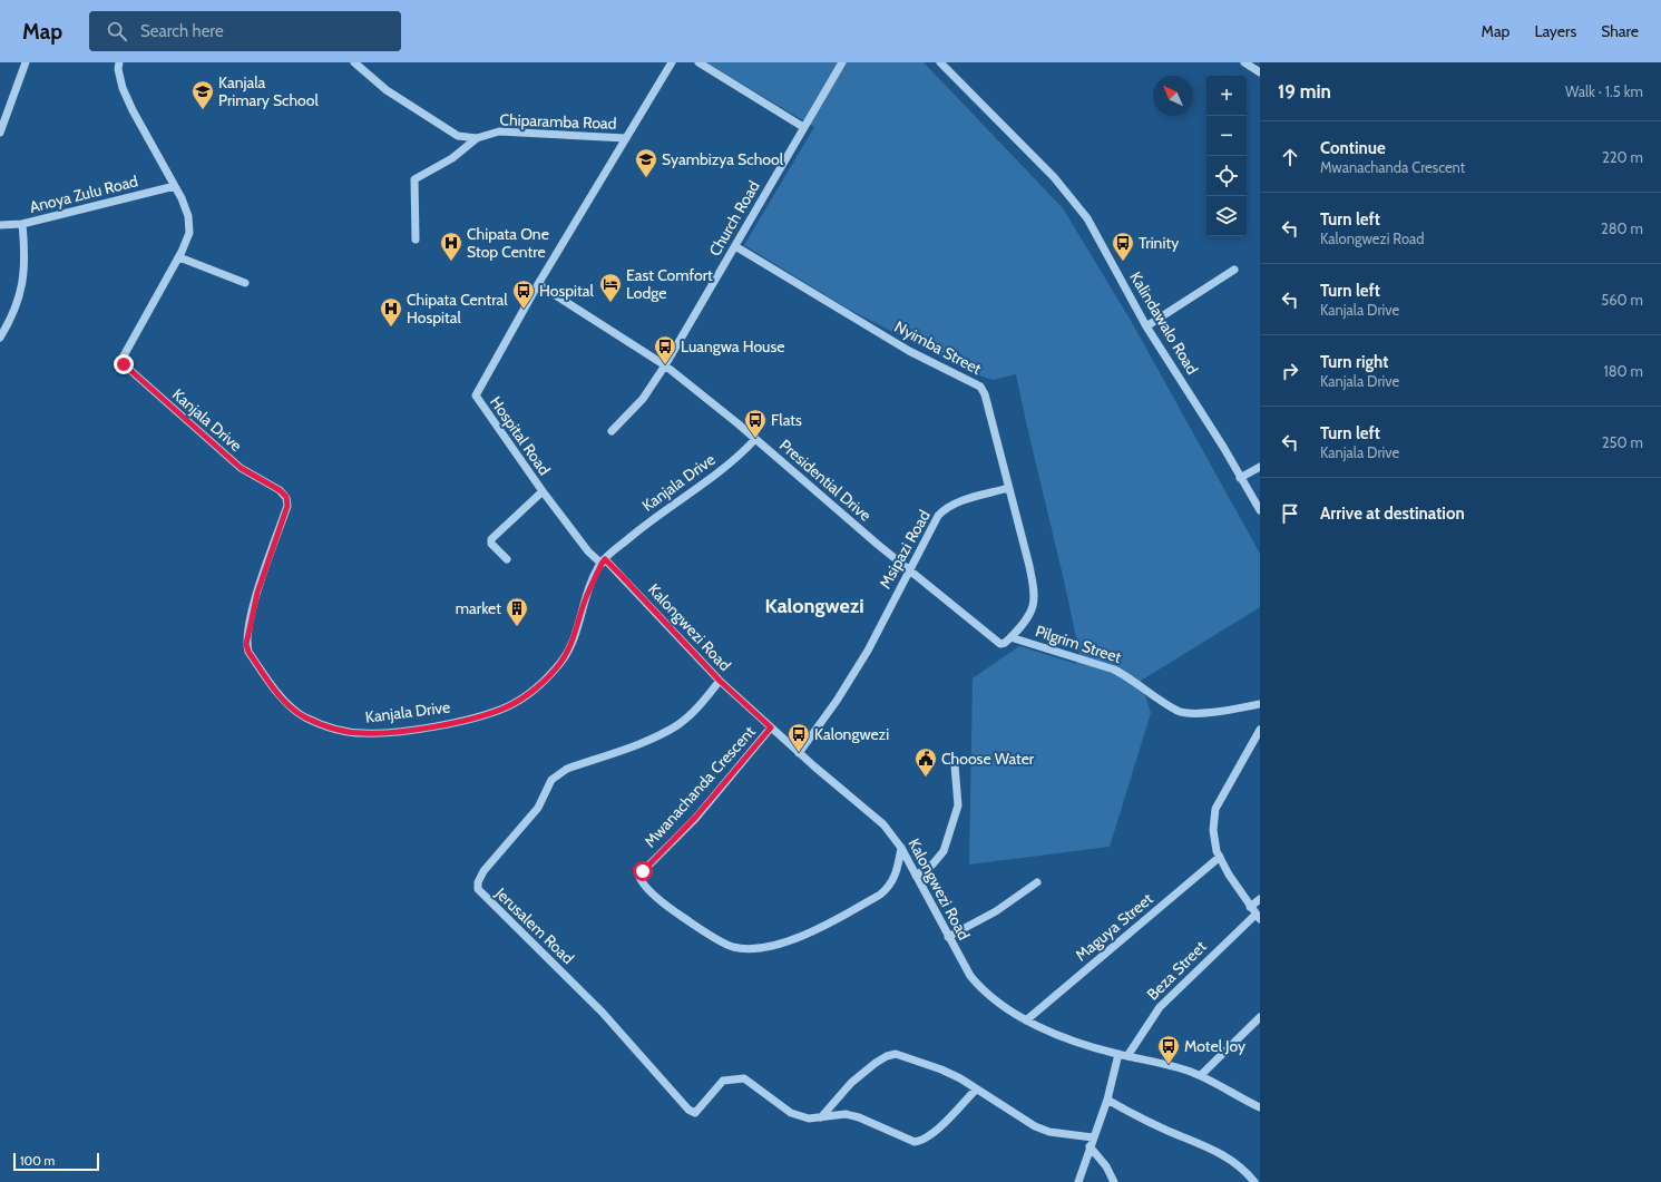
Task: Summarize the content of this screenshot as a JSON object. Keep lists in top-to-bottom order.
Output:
{
  "streets": {
    "street": [
      "Chiparamba Road",
      "Anoya Zulu Road",
      "Church Road",
      "Kalindawalo Road",
      "Nyimba Street",
      "Kanjala Drive",
      "Hospital Road",
      "Presidential Drive",
      "Msipazi Road",
      "Kalongwezi Road",
      "Pilgrim Street",
      "Mwanachanda Crescent",
      "Jerusalem Road",
      "Maguya Street",
      "Beza Street"
    ]
  },
  "crossings": [
    ["Chiparamba Road", "Hospital Road"],
    ["Anoya Zulu Road", "Kanjala Drive"],
    ["Church Road", "Nyimba Street"],
    ["Church Road", "Presidential Drive"],
    ["Nyimba Street", "Presidential Drive"],
    ["Nyimba Street", "Msipazi Road"],
    ["Nyimba Street", "Pilgrim Street"],
    ["Kanjala Drive", "Hospital Road"],
    ["Kanjala Drive", "Presidential Drive"],
    ["Kanjala Drive", "Kalongwezi Road"],
    ["Hospital Road", "Presidential Drive"],
    ["Hospital Road", "Kalongwezi Road"],
    ["Presidential Drive", "Msipazi Road"],
    ["Msipazi Road", "Kalongwezi Road"],
    ["Kalongwezi Road", "Mwanachanda Crescent"],
    ["Kalongwezi Road", "Jerusalem Road"],
    ["Kalongwezi Road", "Maguya Street"],
    ["Kalongwezi Road", "Beza Street"]
  ],
  "districts": ["Kalongwezi"],
  "places": {
    "school or university": ["Kanjala Primary School", "Syambizya School"],
    "hospital": ["Chipata One Stop Centre", "Chipata Central Hospital"],
    "bus stop": [
      "Trinity",
      "Hospital",
      "Luangwa House",
      "Flats",
      "Kalongwezi",
      "Motel Joy"
    ],
    "hotel": ["East Comfort Lodge"],
    "building": ["market"],
    "public building": ["Choose Water"]
  },
  "scale_bar": "100 m",
  "north": "top left",
  "page": {
    "header": "Map",
    "search": "Search here",
    "nav": ["Map", "Layers", "Share"],
    "heading": ["19 min", "Walk · 1.5 km"],
    "map_buttons": ["+", "−"],
    "list": [
      ["Continue", "Mwanachanda Crescent", "220 m"],
      ["Turn left", "Kalongwezi Road", "280 m"],
      ["Turn left", "Kanjala Drive", "560 m"],
      ["Turn right", "Kanjala Drive", "180 m"],
      ["Turn left", "Kanjala Drive", "250 m"],
      "Arrive at destination"
    ],
    "scale": "100 m"
  }
}
